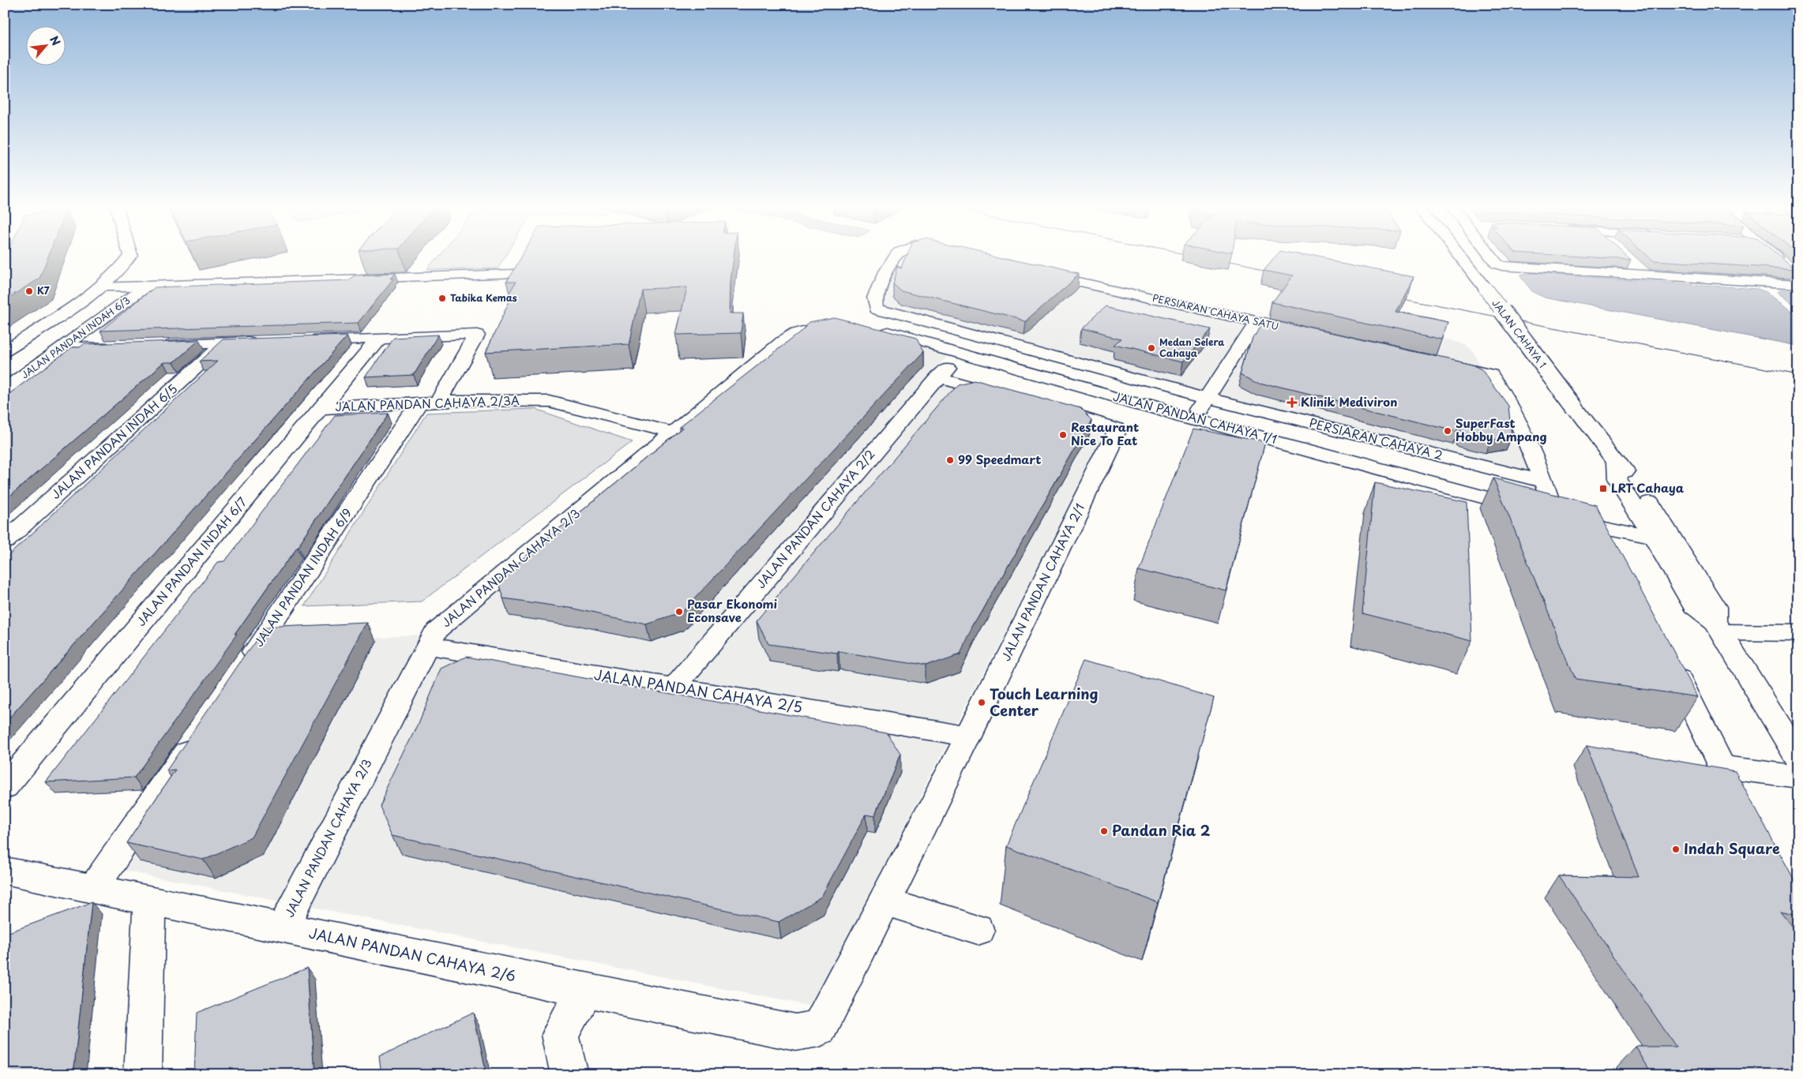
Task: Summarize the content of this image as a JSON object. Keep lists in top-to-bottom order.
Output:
{
  "streets": {
    "street": [
      "PERSIARAN CAHAYA SATU",
      "JALAN CAHAYA 1",
      "JALAN PANDAN INDAH 6/3",
      "JALAN PANDAN CAHAYA 2/3A",
      "JALAN PANDAN CAHAYA 1/1",
      "PERSIARAN CAHAYA 2",
      "JALAN PANDAN INDAH 6/5",
      "JALAN PANDAN CAHAYA 2/2",
      "JALAN PANDAN INDAH 6/7",
      "JALAN PANDAN CAHAYA 2/3",
      "JALAN PANDAN INDAH 6/9",
      "JALAN PANDAN CAHAYA 2/1",
      "JALAN PANDAN CAHAYA 2/5",
      "JALAN PANDAN CAHAYA 2/6"
    ]
  },
  "crossings": [
    ["JALAN CAHAYA 1", "JALAN PANDAN CAHAYA 1/1"],
    ["JALAN PANDAN CAHAYA 2/3A", "JALAN PANDAN INDAH 6/7"],
    ["JALAN PANDAN CAHAYA 2/3A", "JALAN PANDAN CAHAYA 2/3"],
    ["JALAN PANDAN CAHAYA 2/3A", "JALAN PANDAN INDAH 6/9"],
    ["JALAN PANDAN CAHAYA 1/1", "JALAN PANDAN CAHAYA 2/2"],
    ["JALAN PANDAN CAHAYA 2/2", "JALAN PANDAN CAHAYA 2/5"],
    ["JALAN PANDAN CAHAYA 2/3", "JALAN PANDAN CAHAYA 2/5"],
    ["JALAN PANDAN CAHAYA 2/3", "JALAN PANDAN CAHAYA 2/6"],
    ["JALAN PANDAN CAHAYA 2/1", "JALAN PANDAN CAHAYA 2/5"],
    ["JALAN PANDAN CAHAYA 2/1", "JALAN PANDAN CAHAYA 2/6"]
  ],
  "places": {
    "other": [
      "K7",
      "Tabika Kemas",
      "Medan Selera Cahaya",
      "SuperFast Hobby Ampang",
      "Restaurant Nice To Eat",
      "99 Speedmart",
      "Pasar Ekonomi Econsave",
      "Touch Learning Center",
      "Pandan Ria 2",
      "Indah Square"
    ],
    "health": ["Klinik Mediviron"],
    "transit": ["LRT Cahaya"]
  },
  "north": "top right"
}
